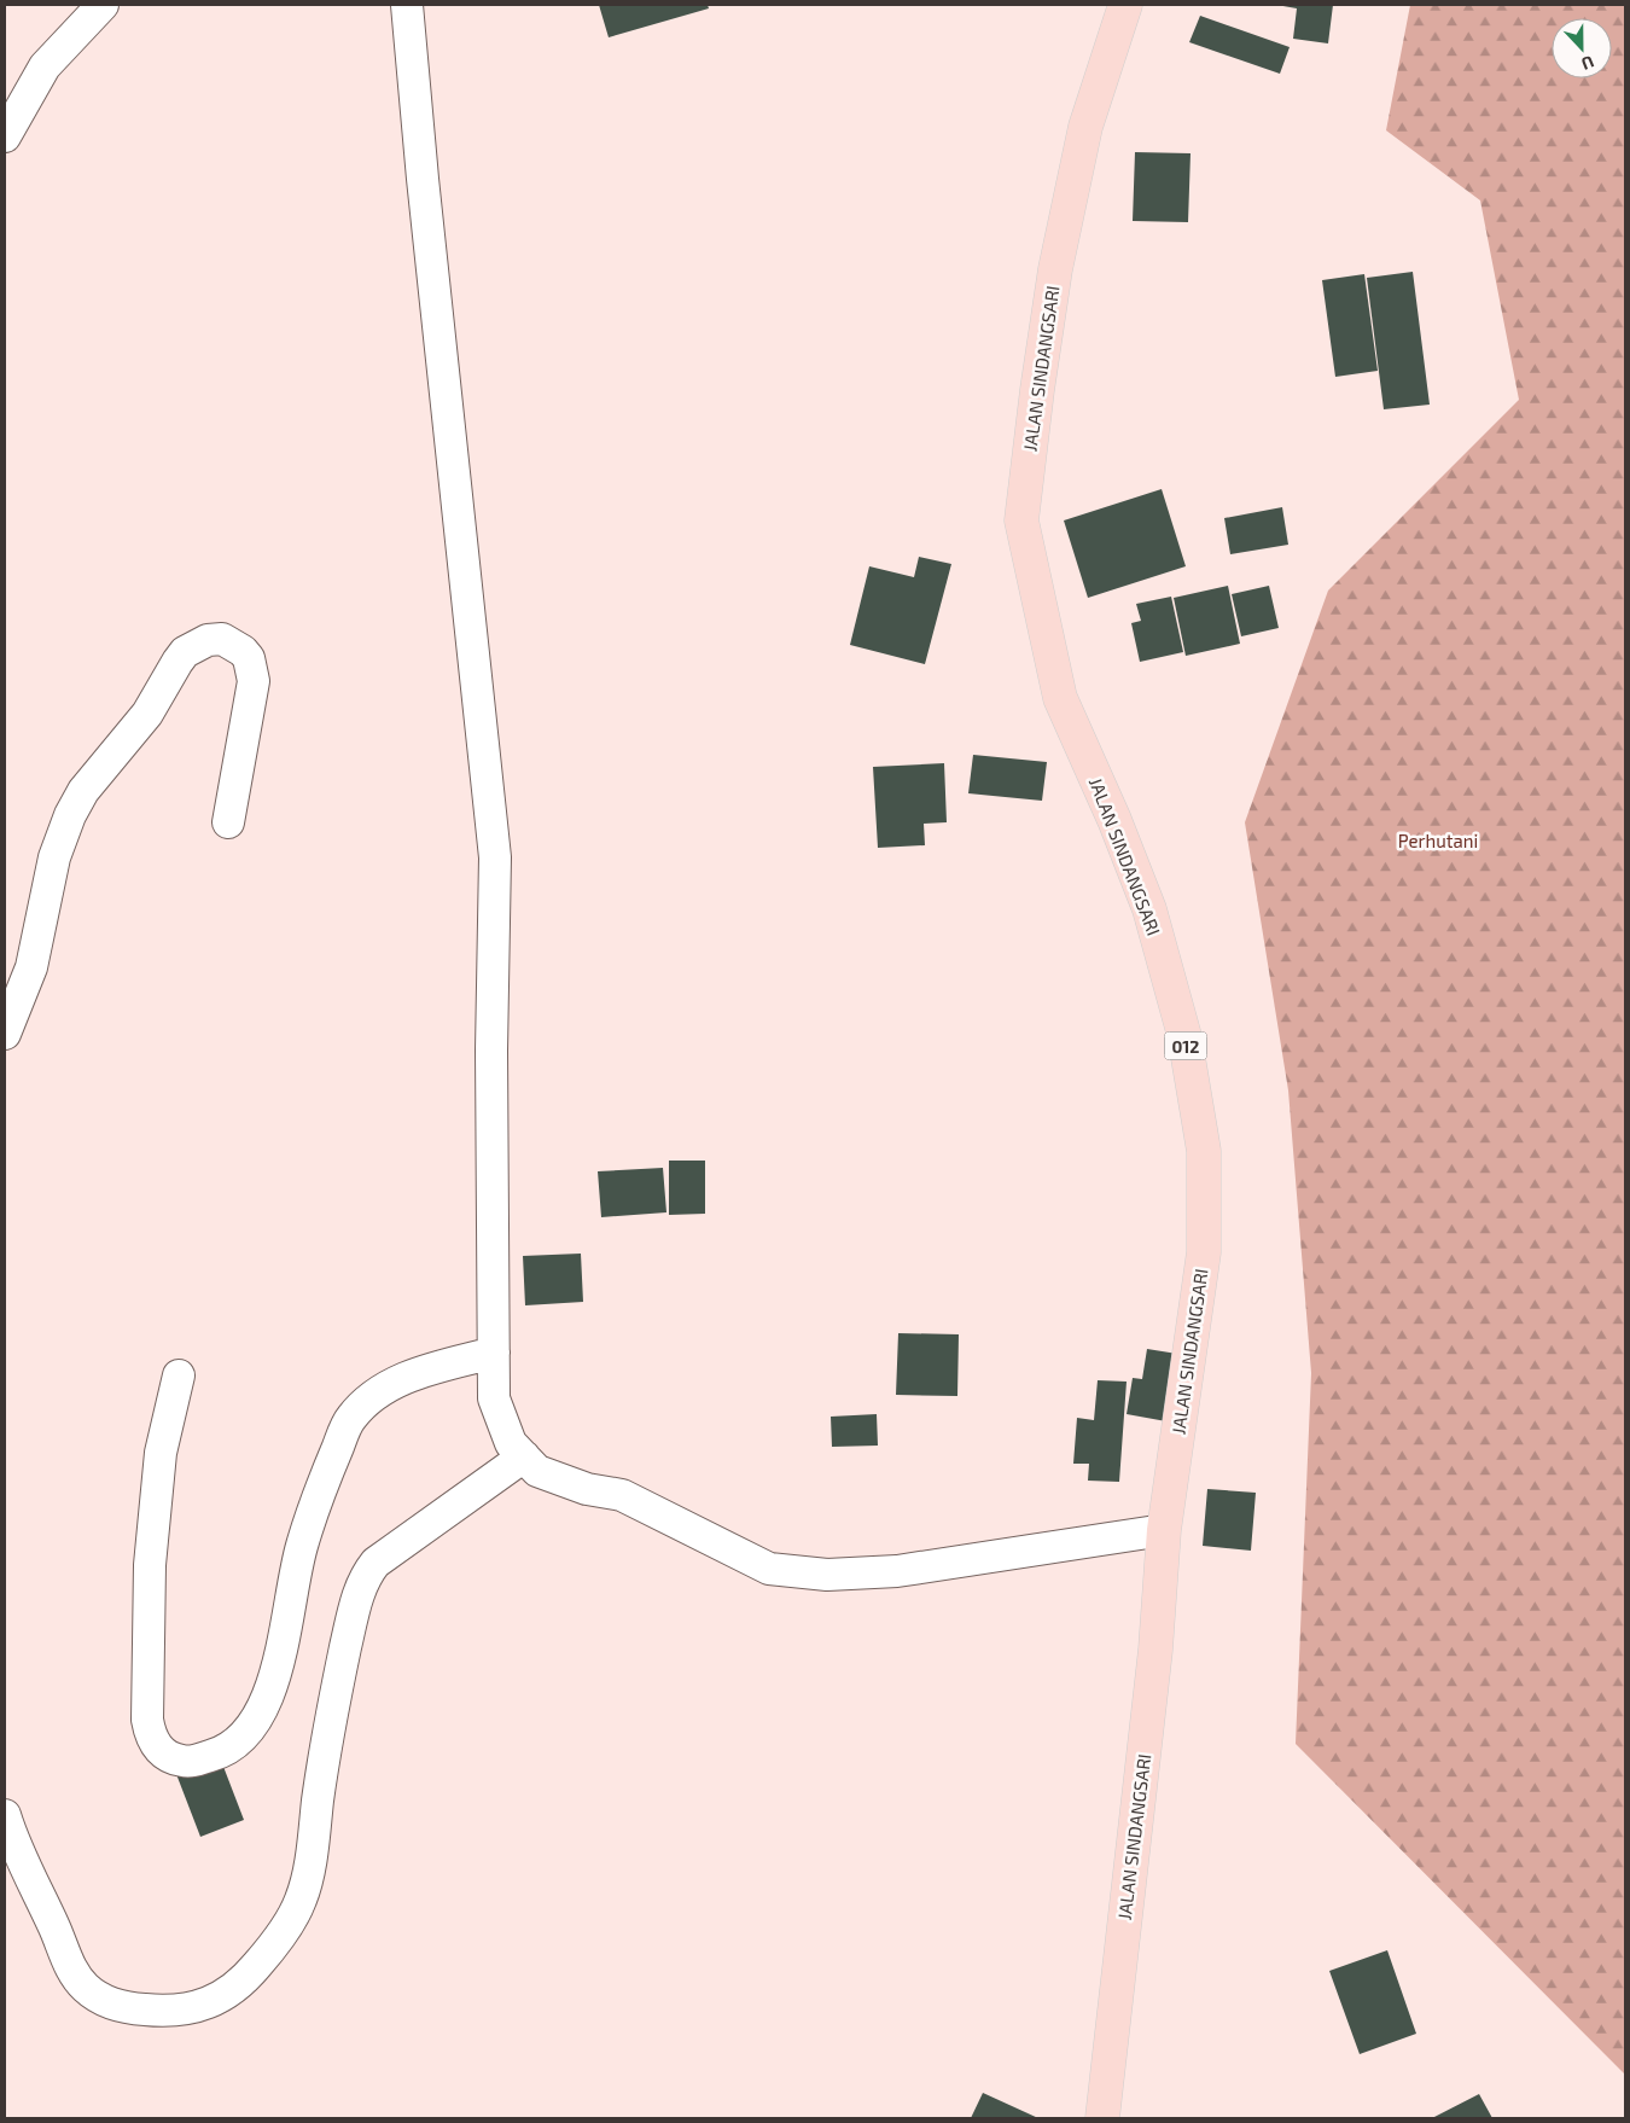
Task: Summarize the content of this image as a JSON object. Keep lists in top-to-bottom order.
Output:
{
  "streets": {
    "main road": ["JALAN SINDANGSARI", "012"]
  },
  "parks": ["Perhutani"],
  "north": "bottom"
}
